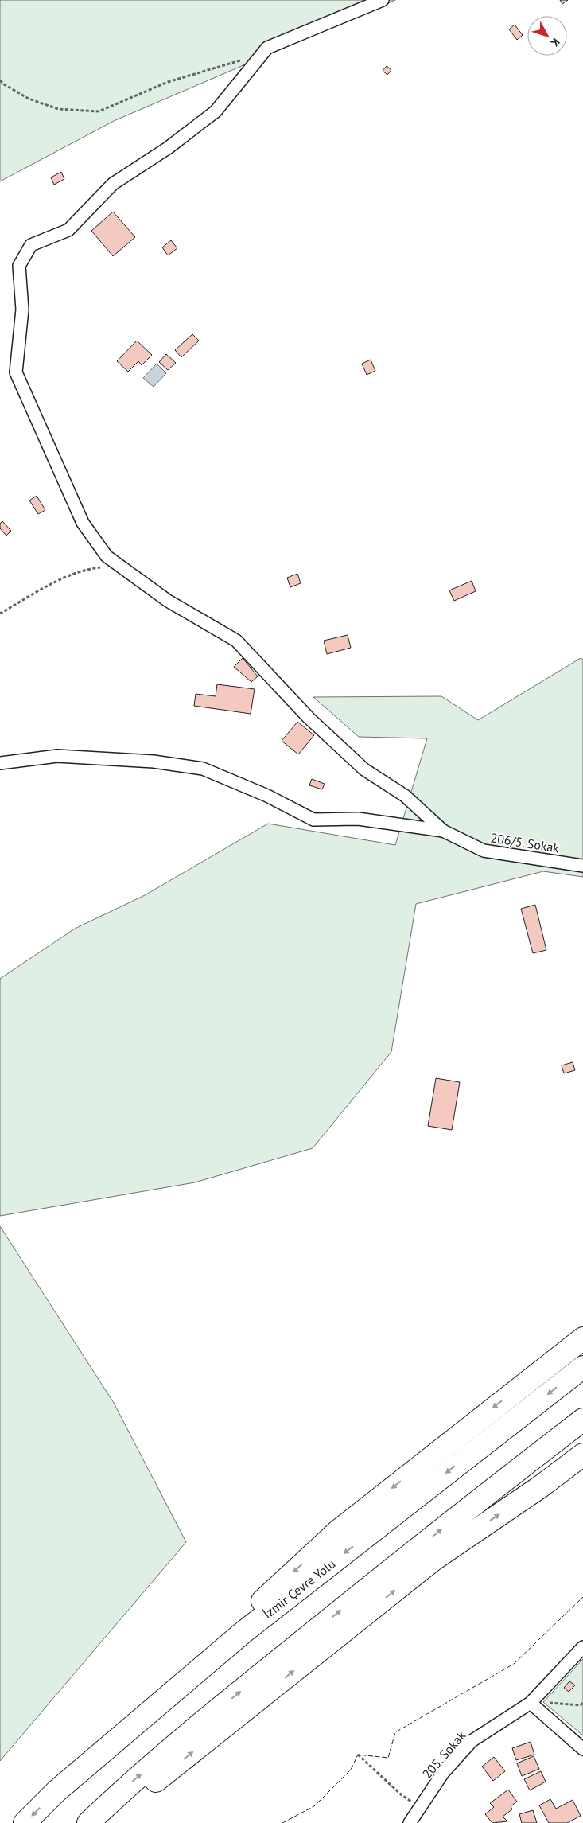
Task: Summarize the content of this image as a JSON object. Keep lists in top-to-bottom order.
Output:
{
  "streets": {
    "highway": ["İzmir Çevre Yolu"],
    "street": ["206/5. Sokak", "205. Sokak"]
  },
  "north": "bottom right"
}
